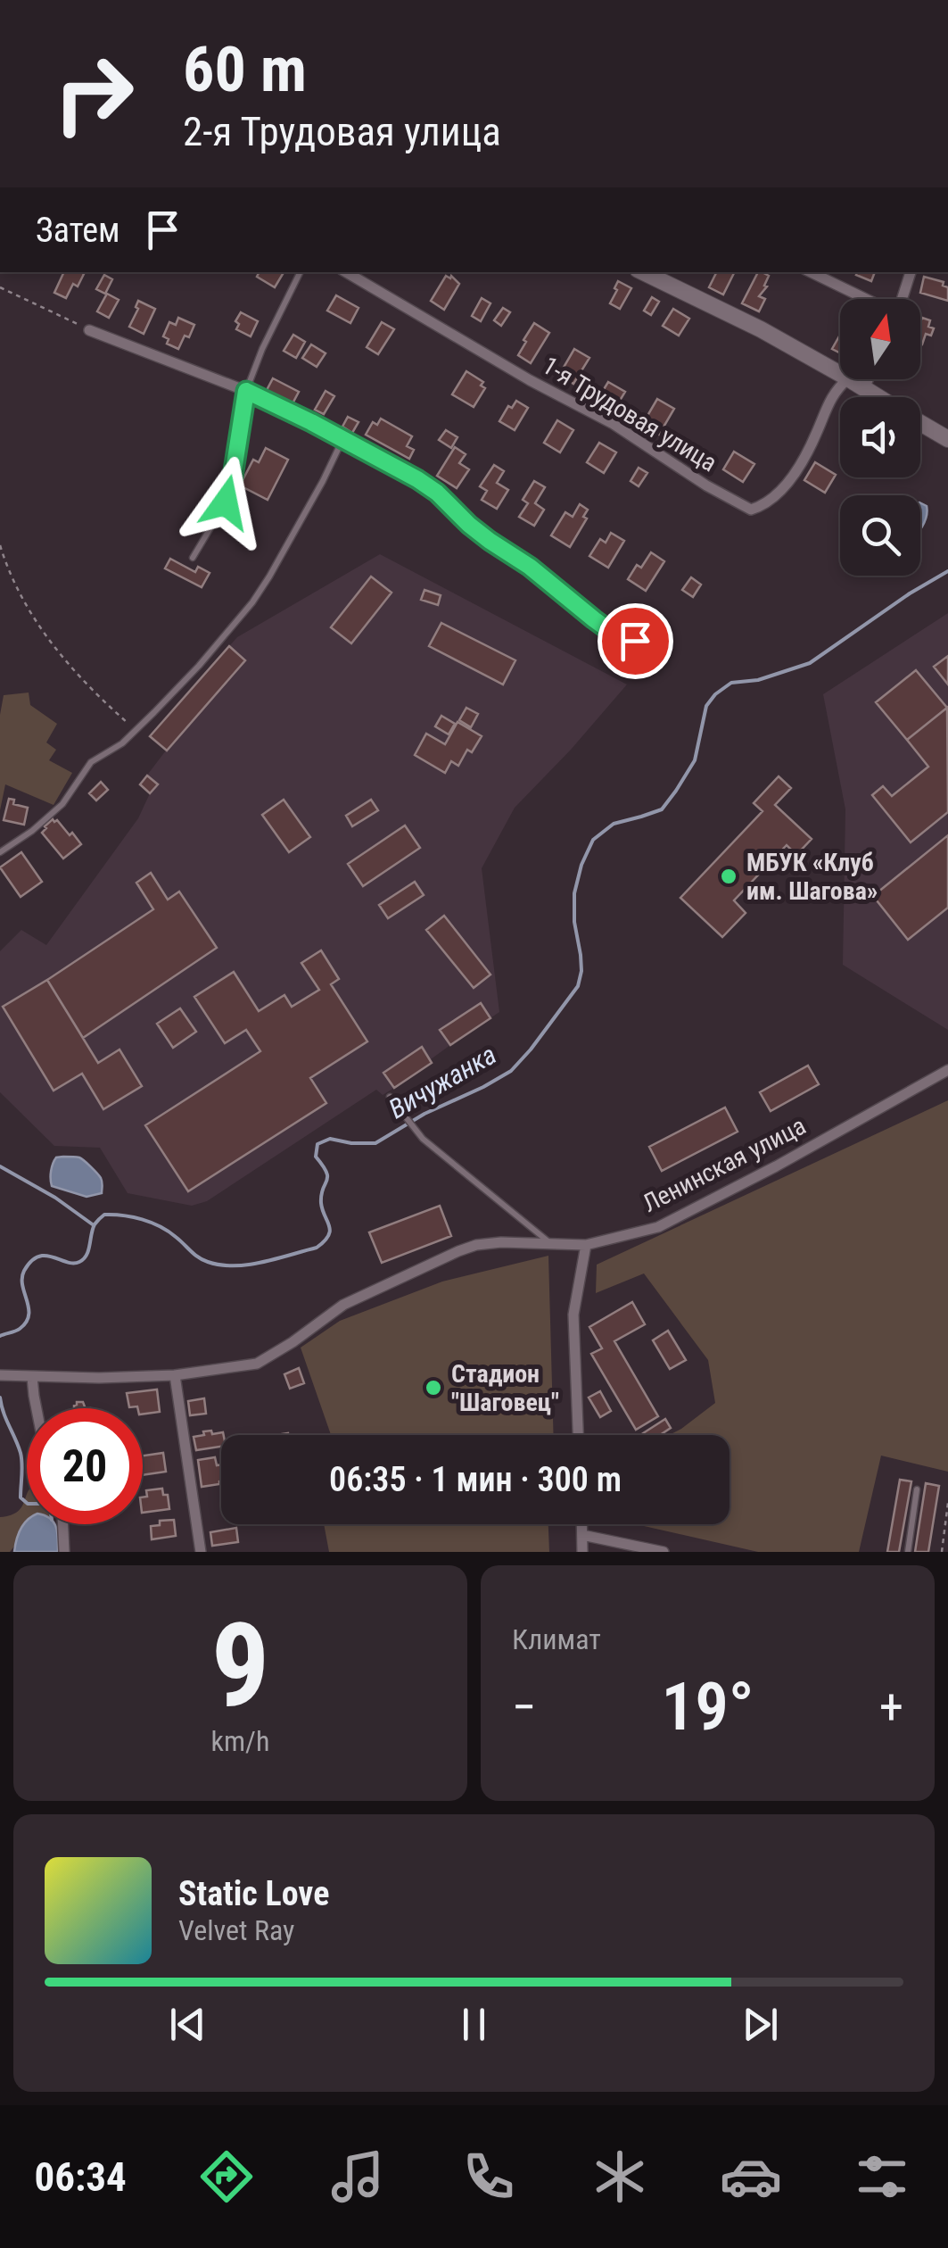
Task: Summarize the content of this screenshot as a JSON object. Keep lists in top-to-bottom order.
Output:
{
  "streets": {
    "street": ["1-я Трудовая улица", "Ленинская улица"]
  },
  "water": ["Вичужанка"],
  "places": ["МБУК «Клуб им. Шагова»", "Стадион \"Шаговец\""],
  "north": "top",
  "page": {
    "turn": ["60 m", "2-я Трудовая улица"],
    "then": "Затем",
    "limit": "20",
    "trip": "06:35 · 1 мин · 300 m",
    "tile": [
      ["9", "km/h"],
      "Климат"
    ],
    "heat": ["−", "19°", "+"],
    "song": ["Static Love", "Velvet Ray"],
    "tabs": "06:34"
  }
}
